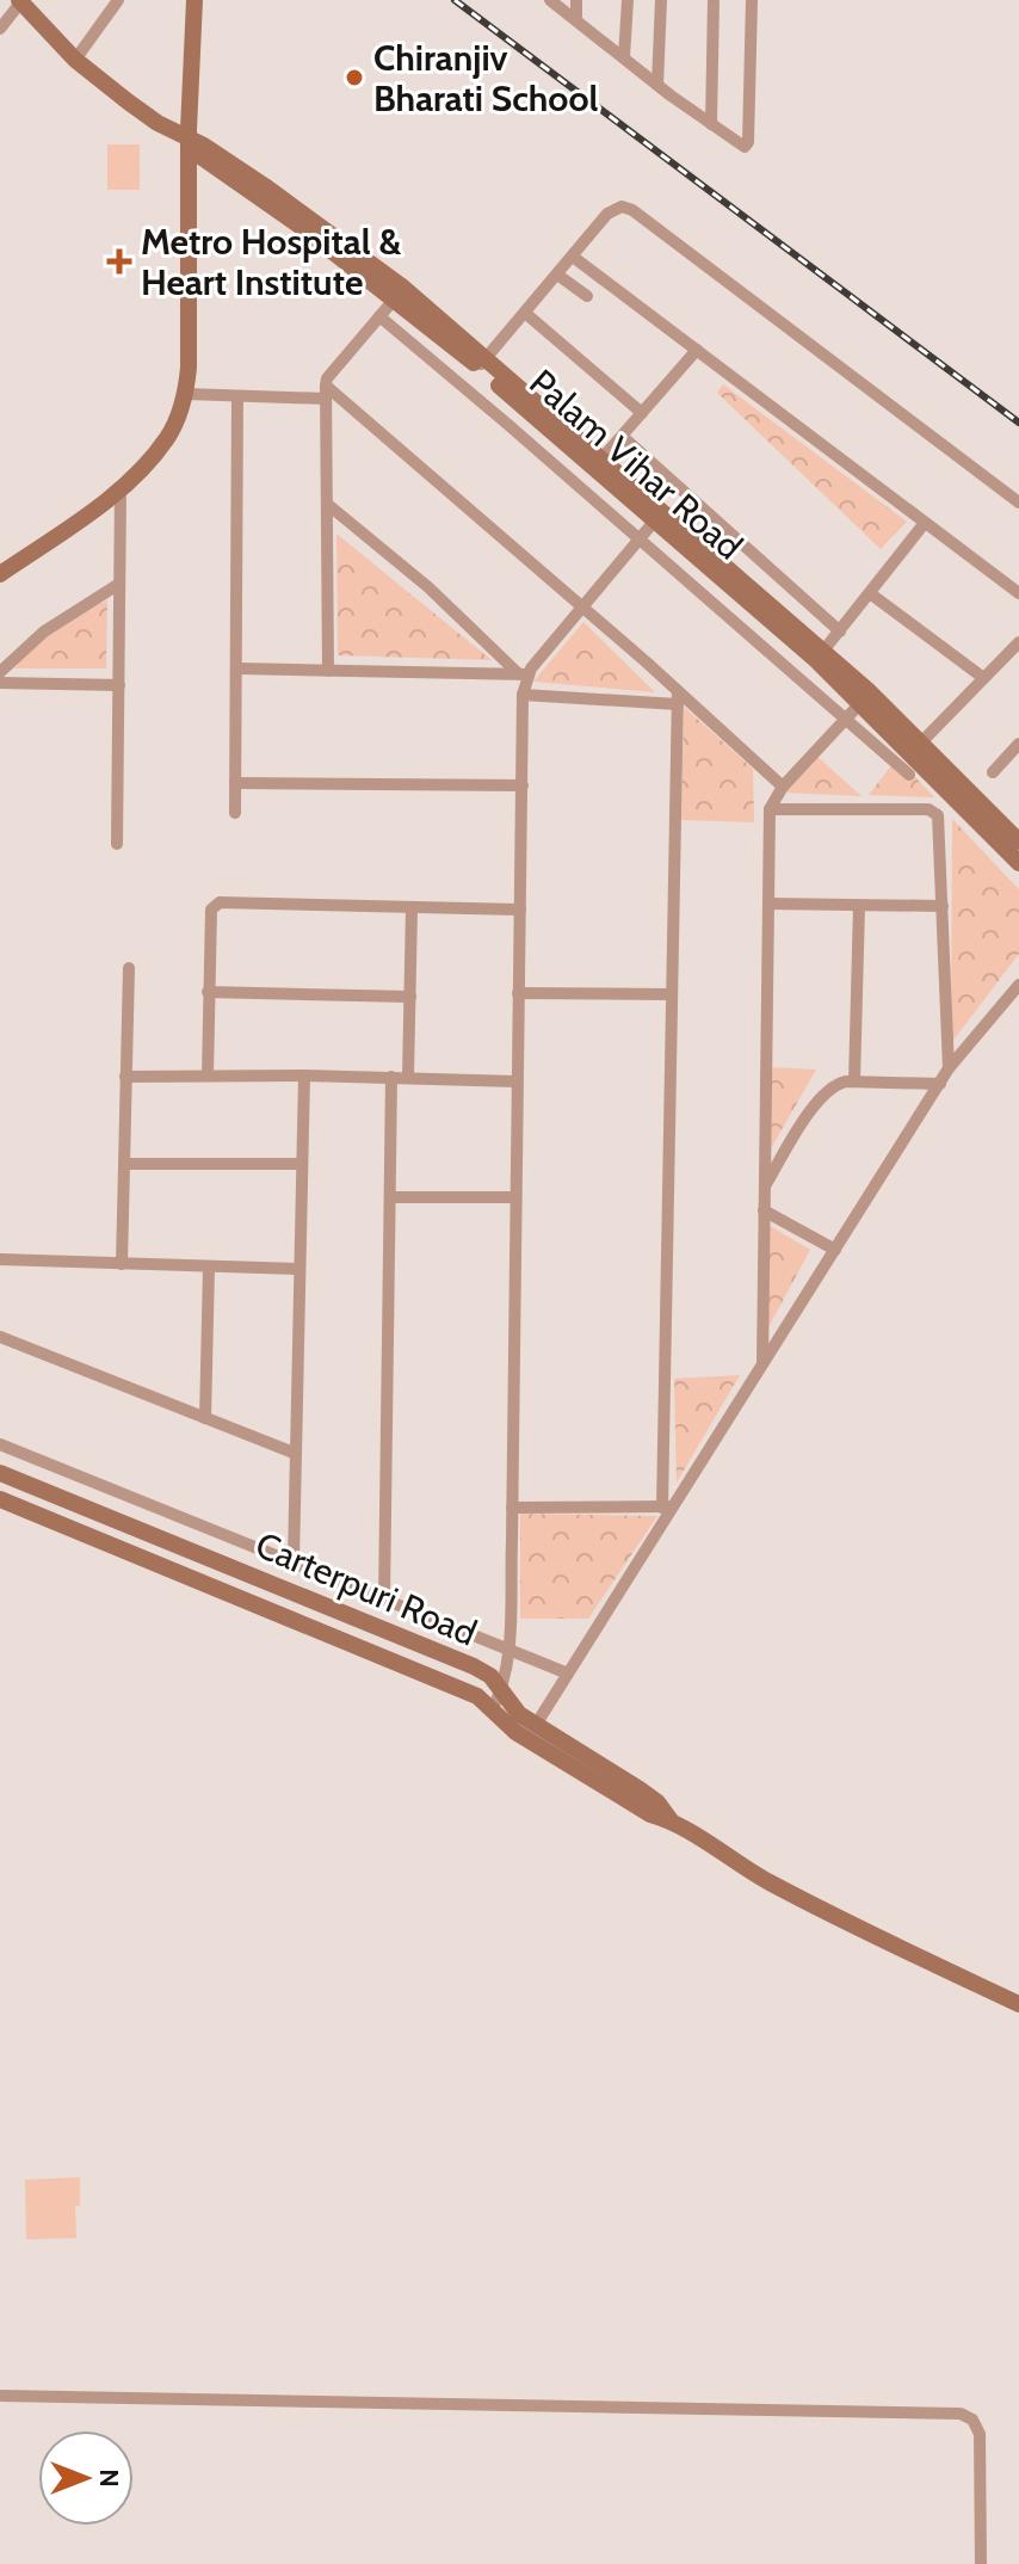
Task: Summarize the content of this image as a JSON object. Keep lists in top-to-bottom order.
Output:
{
  "streets": {
    "street": ["Palam Vihar Road", "Carterpuri Road"]
  },
  "places": {
    "other": ["Chiranjiv Bharati School"],
    "health": ["Metro Hospital & Heart Institute"]
  },
  "north": "right"
}
